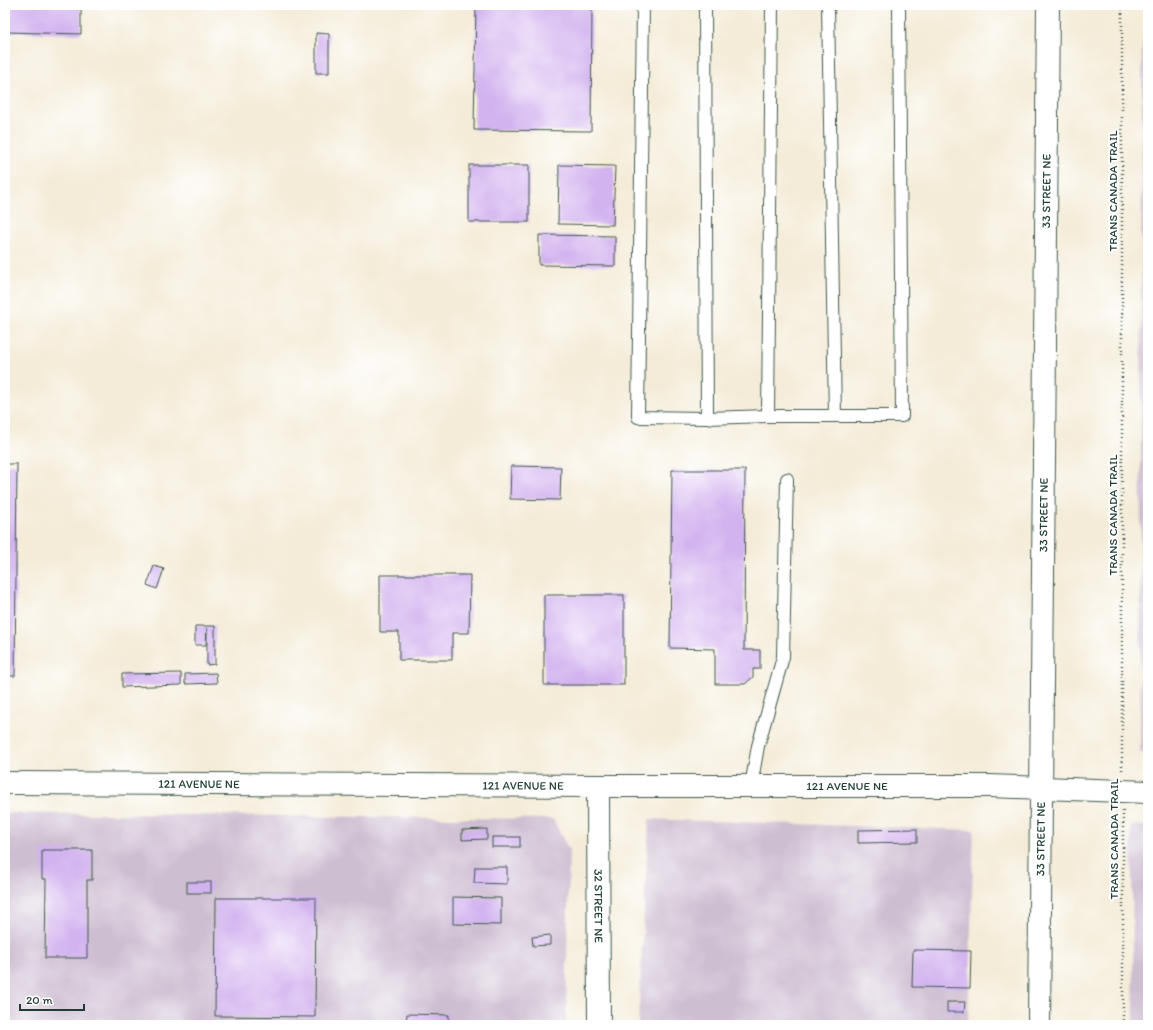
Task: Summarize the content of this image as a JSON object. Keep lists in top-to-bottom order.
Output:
{
  "streets": {
    "street": ["33 STREET NE", "121 AVENUE NE", "32 STREET NE"],
    "path": ["TRANS CANADA TRAIL"]
  },
  "crossings": [
    ["33 STREET NE", "121 AVENUE NE"],
    ["TRANS CANADA TRAIL", "121 AVENUE NE"],
    ["121 AVENUE NE", "32 STREET NE"]
  ],
  "scale_bar": "20 m"
}
